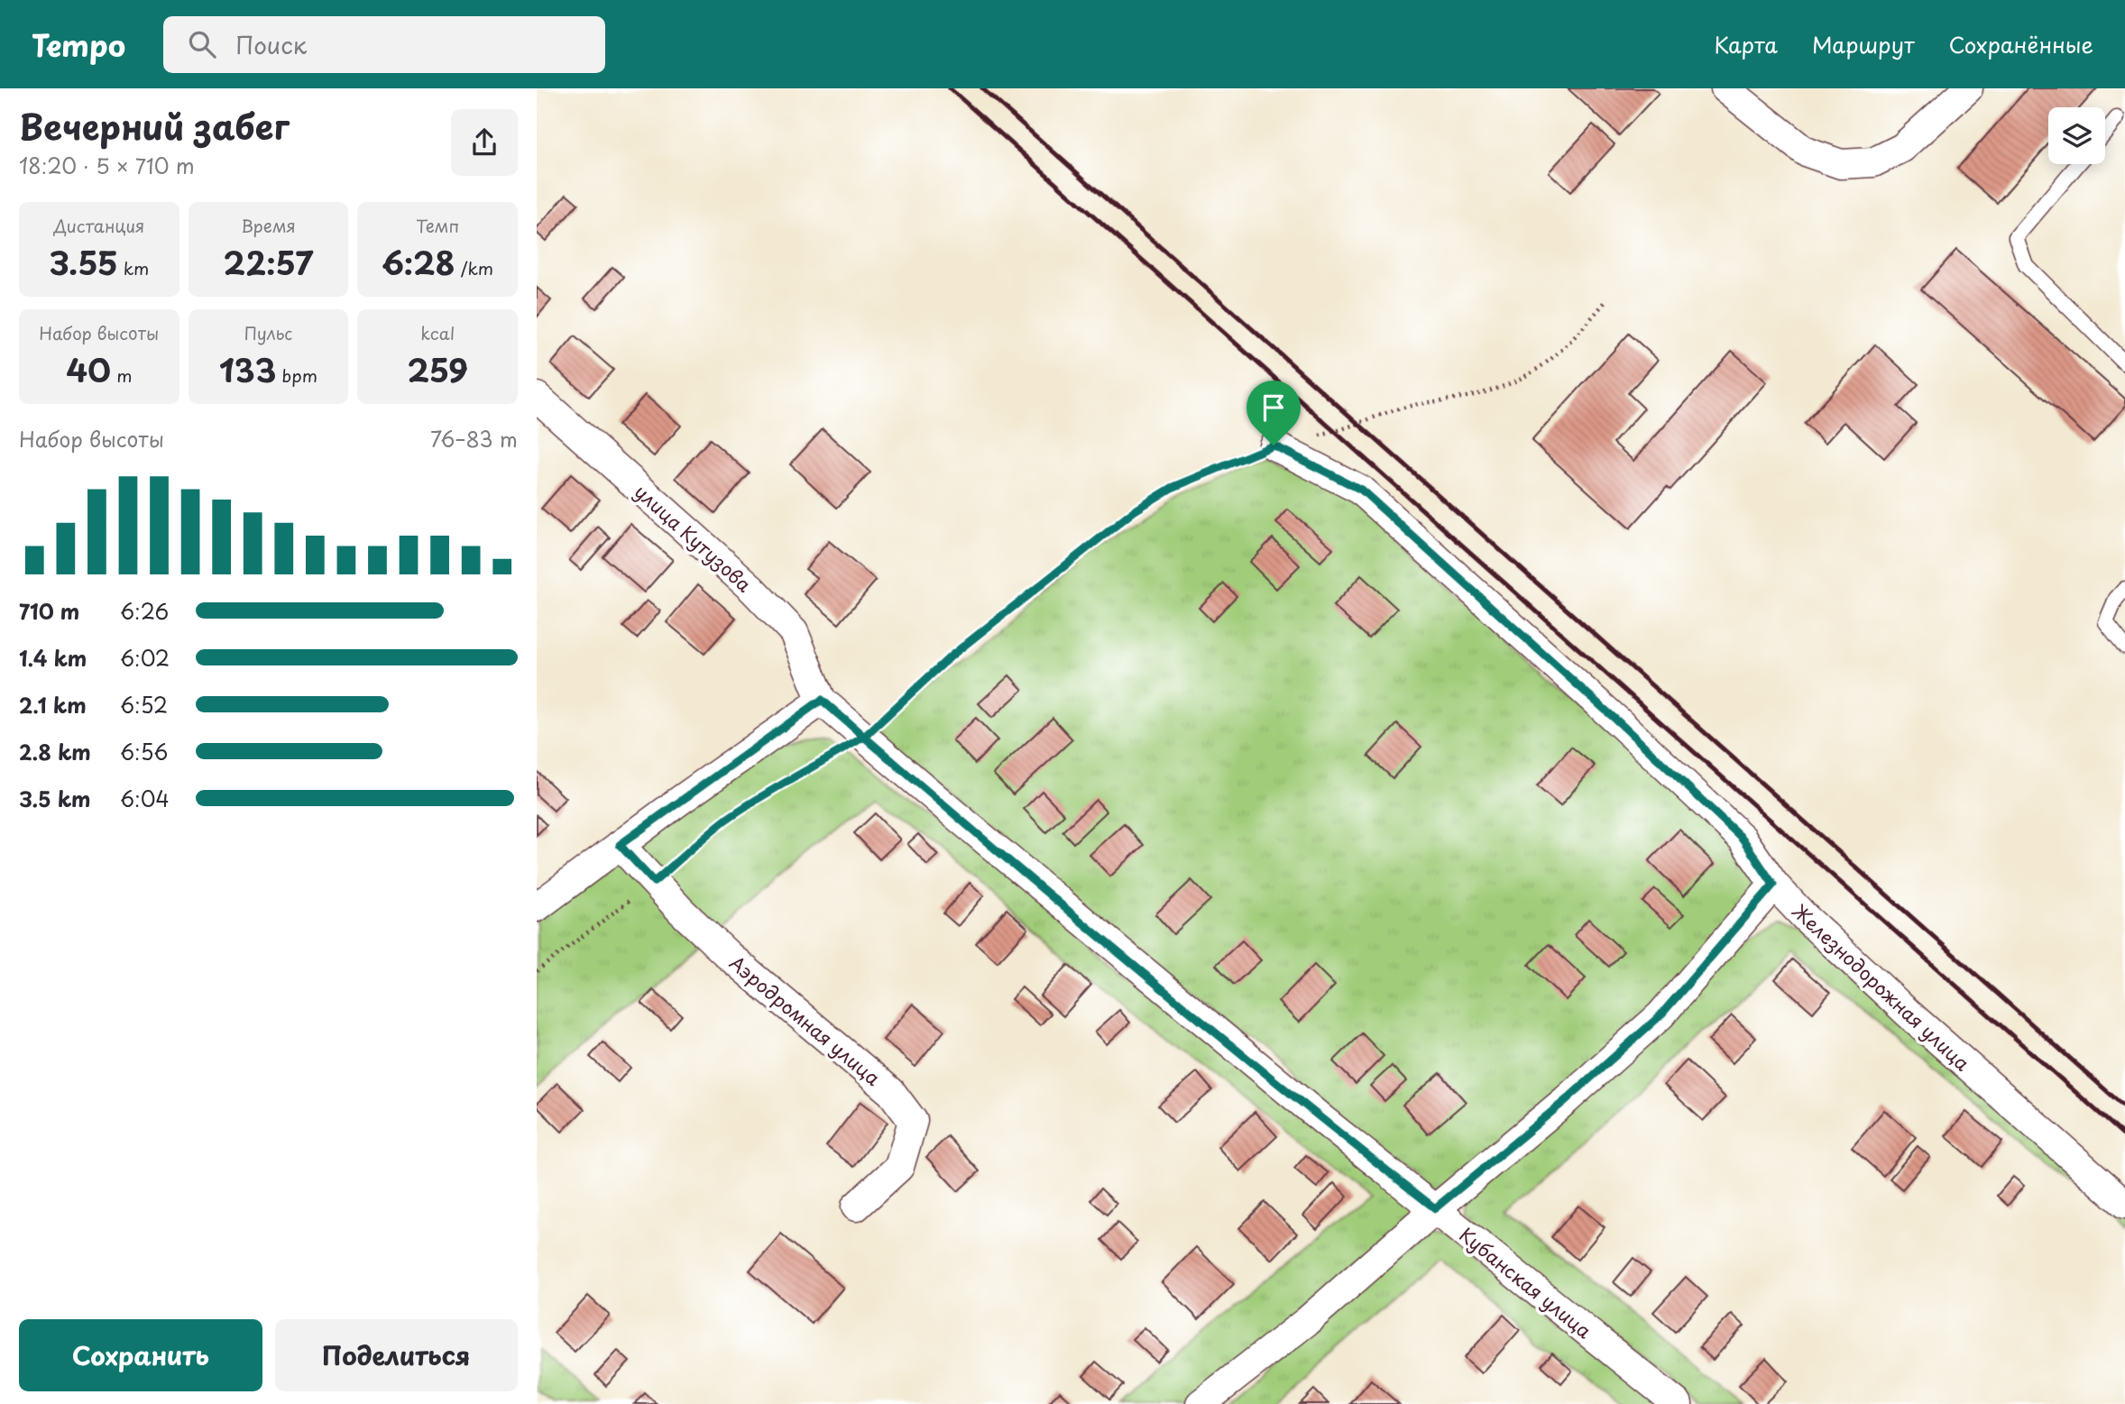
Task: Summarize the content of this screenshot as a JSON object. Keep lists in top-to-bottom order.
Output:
{
  "streets": {
    "street": [
      "улица Кутузова",
      "Железнодорожная улица",
      "Аэродромная улица",
      "Кубанская улица"
    ]
  },
  "crossings": [
    ["улица Кутузова", "Кубанская улица"]
  ],
  "page": {
    "header": "Tempo",
    "search": "Поиск",
    "nav": ["Карта", "Маршрут", "Сохранённые"],
    "heading": ["Вечерний забег", "18:20 · 5 × 710 m"],
    "stats": [
      ["Дистанция", "3.55 km"],
      ["Время", "22:57"],
      ["Темп", "6:28 /km"],
      ["Набор высоты", "40 m"],
      ["Пульс", "133 bpm"],
      ["kcal", "259"]
    ],
    "chart": ["Набор высоты", "76–83 m"],
    "list": [
      {
        "name": "710 m",
        "note": "6:26"
      },
      {
        "name": "1.4 km",
        "note": "6:02"
      },
      {
        "name": "2.1 km",
        "note": "6:52"
      },
      {
        "name": "2.8 km",
        "note": "6:56"
      },
      {
        "name": "3.5 km",
        "note": "6:04"
      }
    ],
    "buttons": ["Сохранить", "Поделиться"]
  }
}
